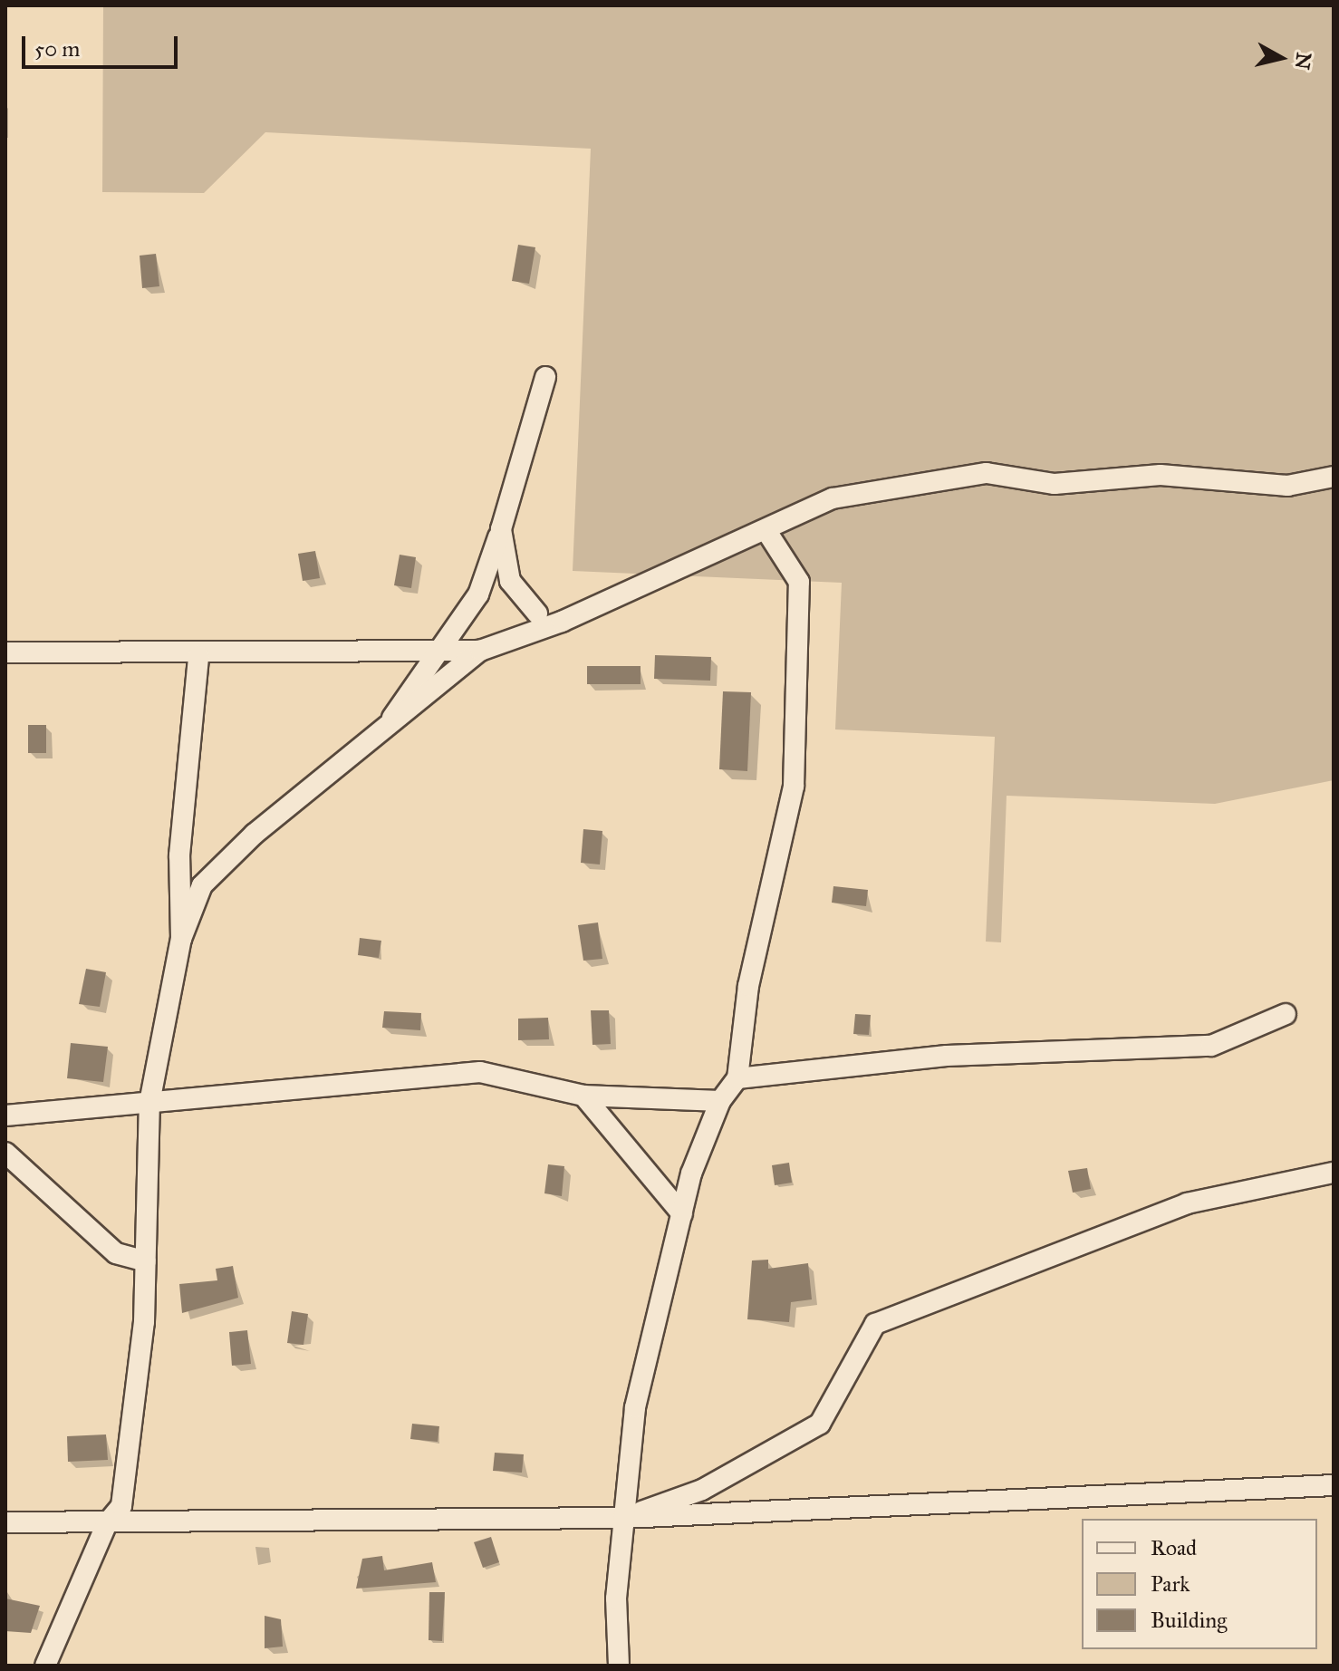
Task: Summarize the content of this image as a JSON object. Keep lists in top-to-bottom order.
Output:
{
  "legend": ["Road", "Park", "Building"],
  "scale_bar": "50 m",
  "north": "right"
}
